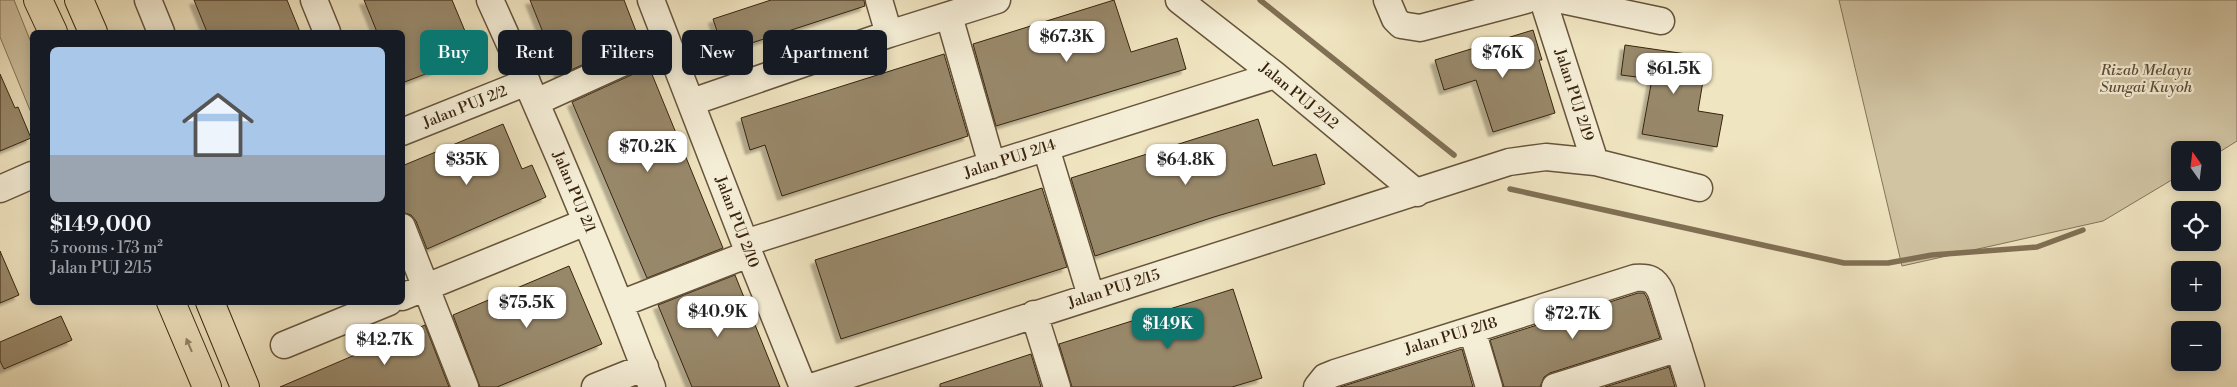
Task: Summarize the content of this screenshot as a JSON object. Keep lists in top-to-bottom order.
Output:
{
  "streets": {
    "street": [
      "Jalan PUJ 2/19",
      "Jalan PUJ 2/12",
      "Jalan PUJ 2/2",
      "Jalan PUJ 2/14",
      "Jalan PUJ 2/1",
      "Jalan PUJ 2/10",
      "Jalan PUJ 2/15",
      "Jalan PUJ 2/18"
    ]
  },
  "crossings": [
    ["Jalan PUJ 2/12", "Jalan PUJ 2/14"],
    ["Jalan PUJ 2/12", "Jalan PUJ 2/15"],
    ["Jalan PUJ 2/2", "Jalan PUJ 2/1"],
    ["Jalan PUJ 2/14", "Jalan PUJ 2/1"],
    ["Jalan PUJ 2/14", "Jalan PUJ 2/10"]
  ],
  "parks": ["Rizab Melayu Sungai Kuyoh"],
  "north": "top",
  "page": {
    "price": [
      "$67.3K",
      "$76K",
      "$61.5K",
      "$70.2K",
      "$35K",
      "$64.8K",
      "$75.5K",
      "$40.9K",
      "$72.7K",
      "$149K",
      "$42.7K"
    ],
    "chip": [
      "Buy",
      "Rent",
      "Filters",
      "New",
      "Apartment"
    ],
    "list": [
      {
        "name": "$149,000",
        "note": "5 rooms · 173 m² · Jalan PUJ 2/15"
      }
    ],
    "map_buttons": ["+", "−"]
  }
}
